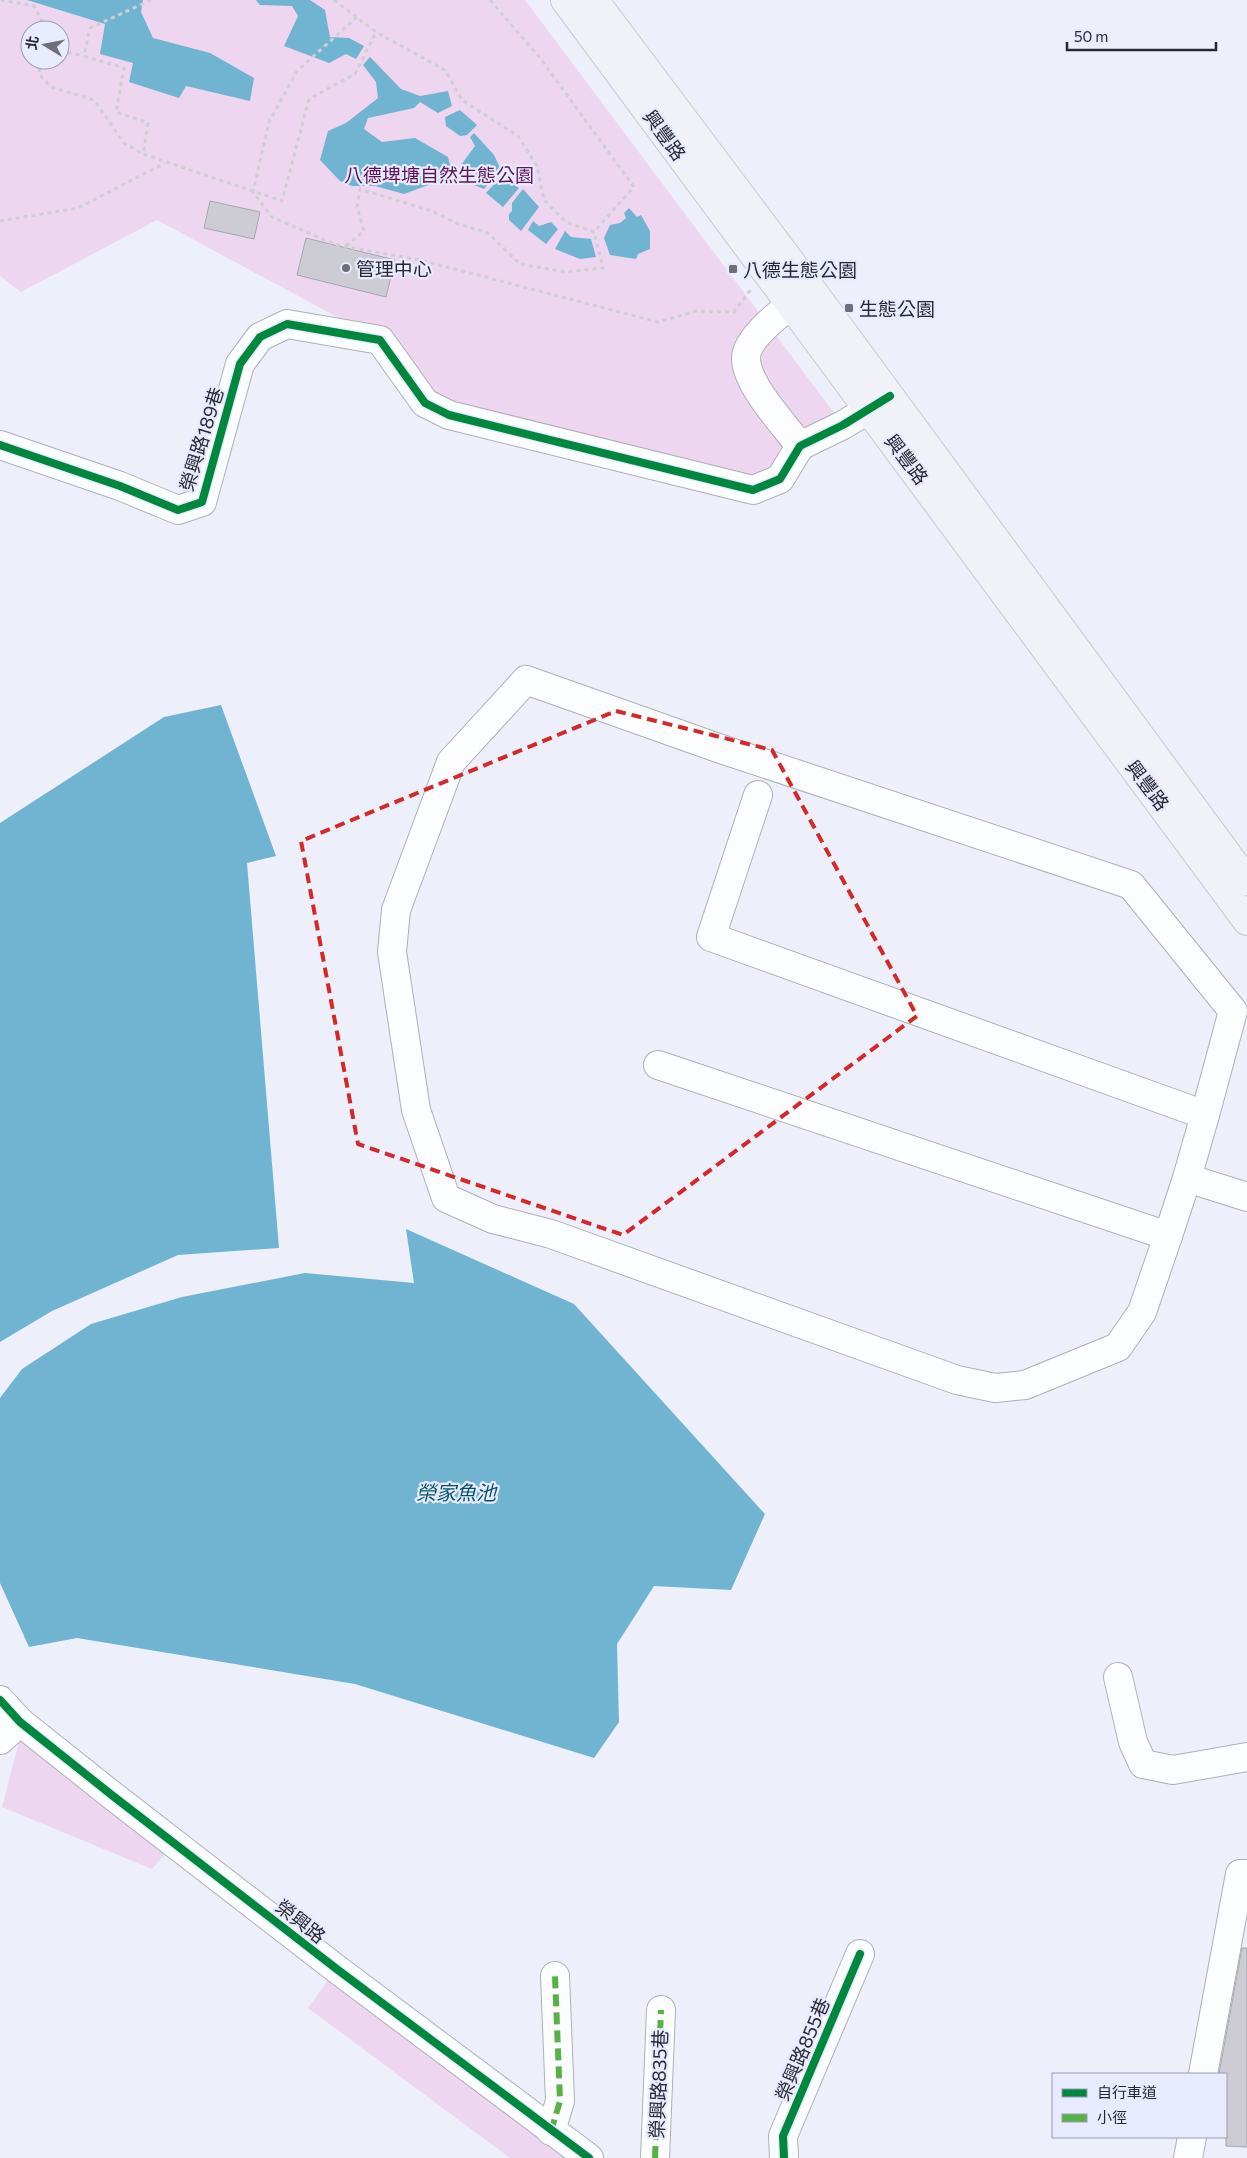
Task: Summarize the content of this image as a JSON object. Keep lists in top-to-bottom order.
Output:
{
  "streets": {
    "main road": ["興豐路"],
    "street": [
      "榮興路189巷",
      "榮興路",
      "榮興路855巷",
      "榮興路835巷"
    ]
  },
  "water": ["榮家魚池"],
  "parks": ["八德埤塘自然生態公園"],
  "places": {
    "other": ["管理中心"],
    "transit": ["八德生態公園", "生態公園"]
  },
  "legend": ["自行車道", "小徑"],
  "scale_bar": "50 m",
  "north": "left"
}
